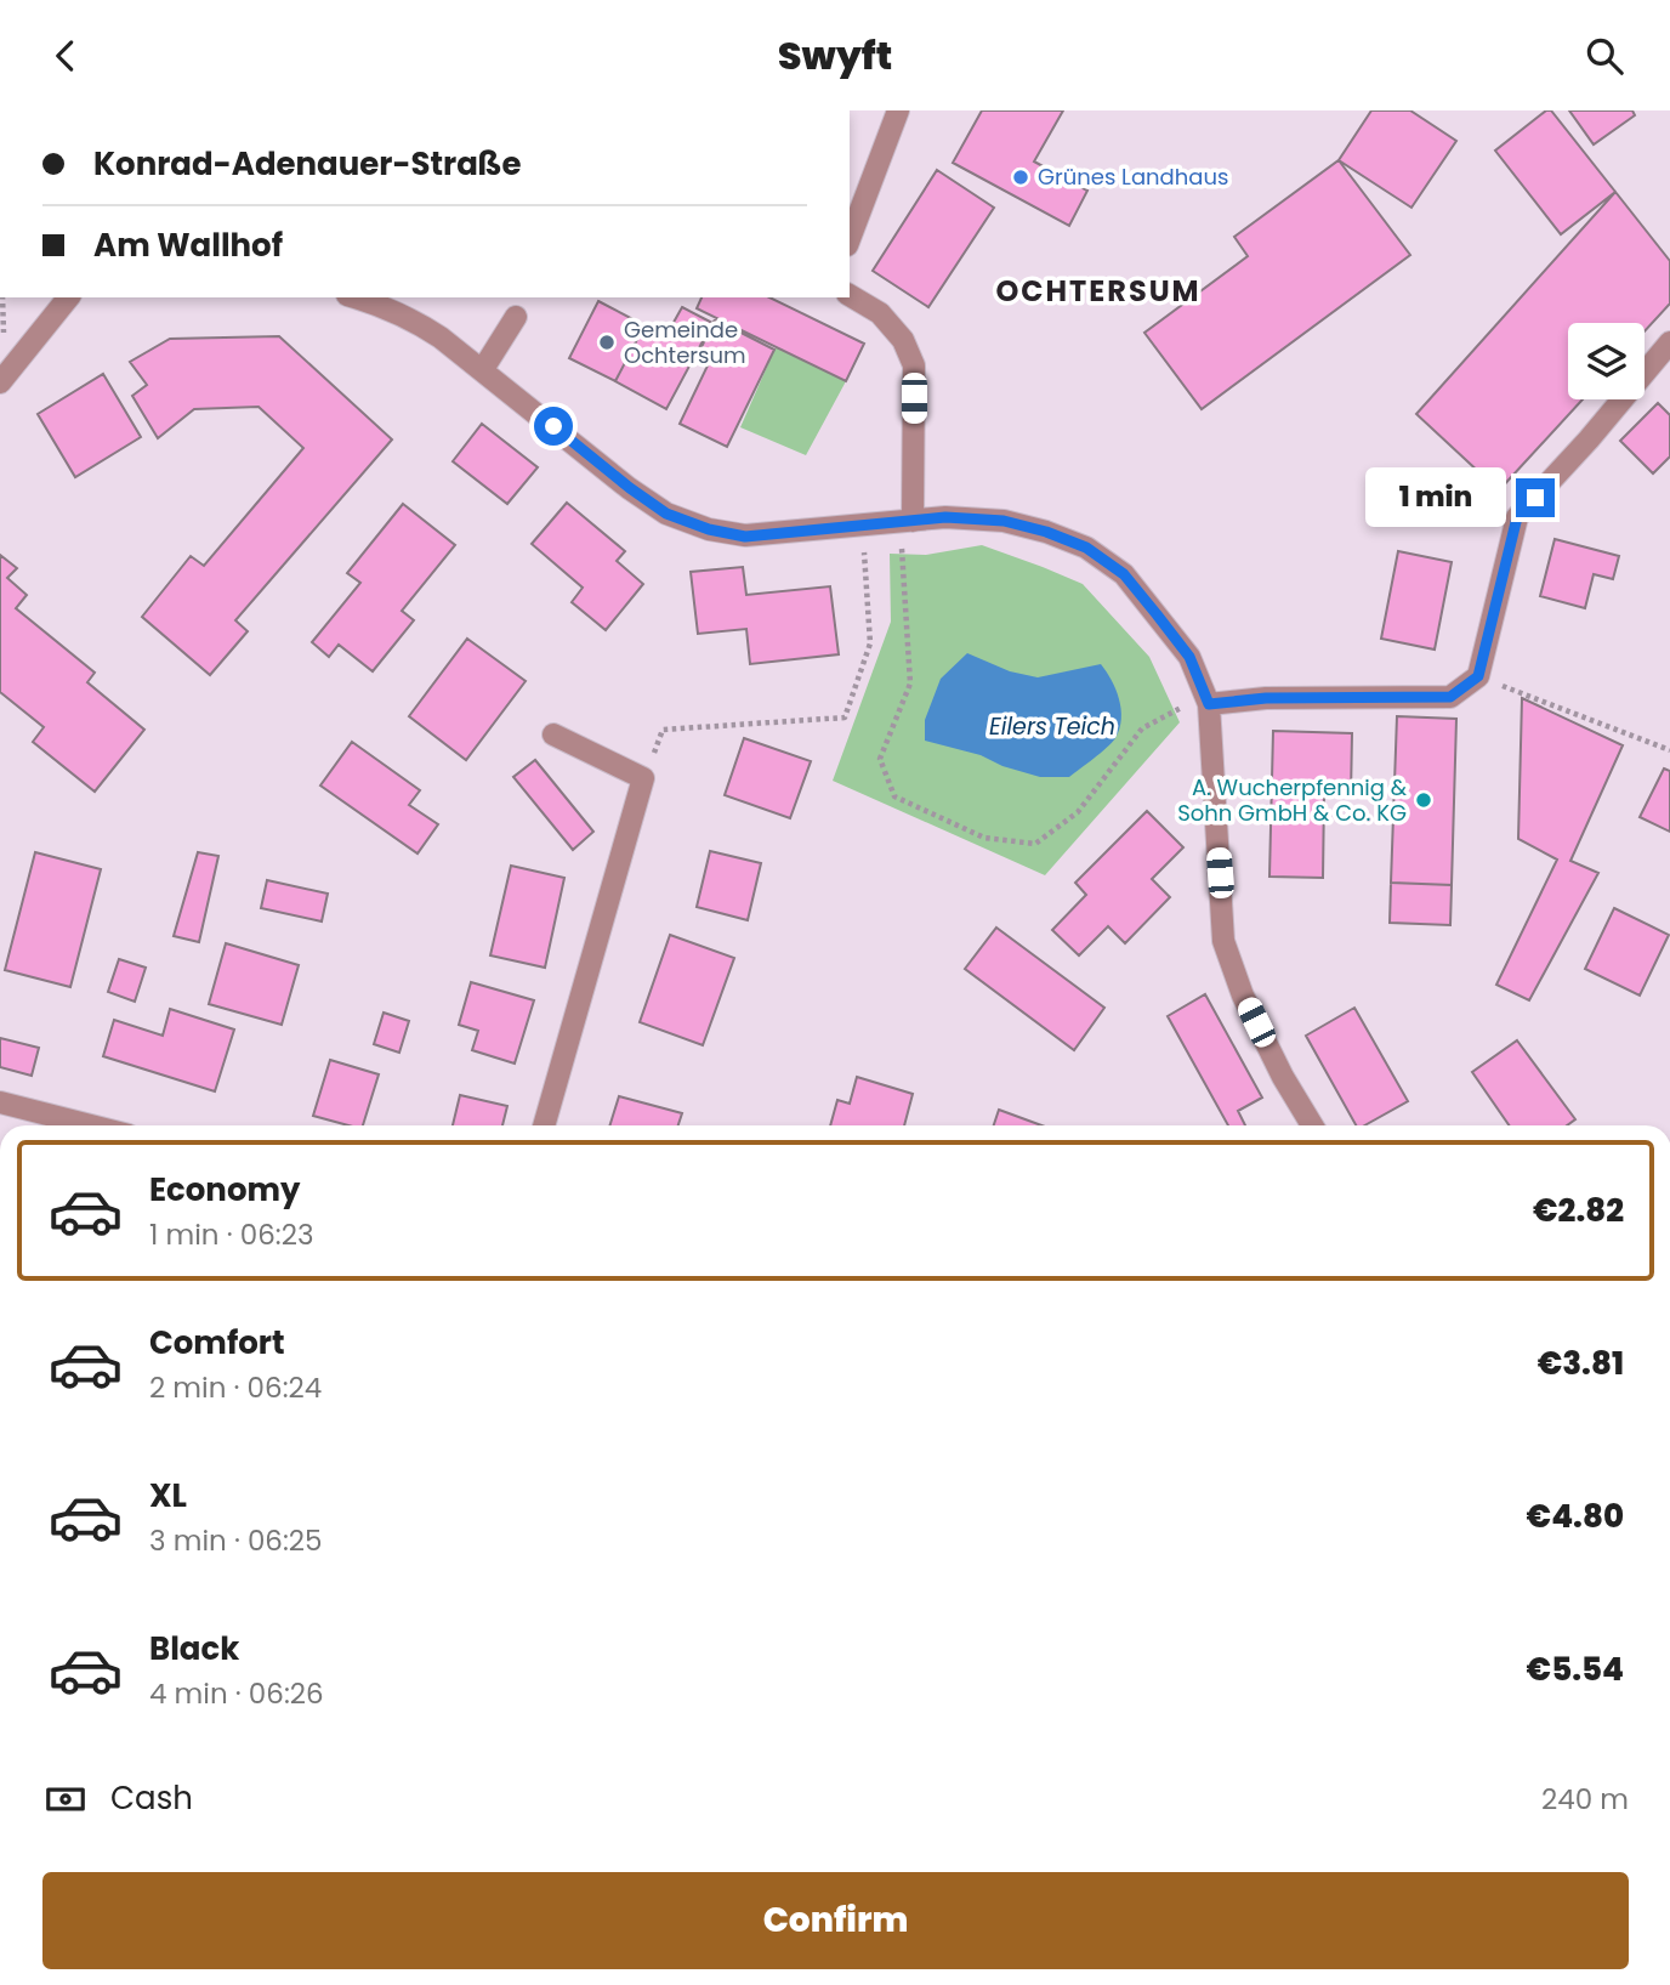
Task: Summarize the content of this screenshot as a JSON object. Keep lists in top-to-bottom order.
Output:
{
  "districts": ["OCHTERSUM"],
  "water": ["Eilers Teich"],
  "places": ["Grünes Landhaus", "Gemeinde Ochtersum", "A. Wucherpfennig & Sohn GmbH & Co. KG"],
  "page": {
    "header": "Swyft",
    "banner": ["Konrad-Adenauer-Straße", "Am Wallhof"],
    "bubble": "1 min",
    "list": [
      {
        "name": "Economy",
        "note": "1 min · 06:23",
        "value": "€2.82"
      },
      {
        "name": "Comfort",
        "note": "2 min · 06:24",
        "value": "€3.81"
      },
      {
        "name": "XL",
        "note": "3 min · 06:25",
        "value": "€4.80"
      },
      {
        "name": "Black",
        "note": "4 min · 06:26",
        "value": "€5.54"
      }
    ],
    "pay": ["Cash", "240 m"],
    "buttons": "Confirm"
  }
}
